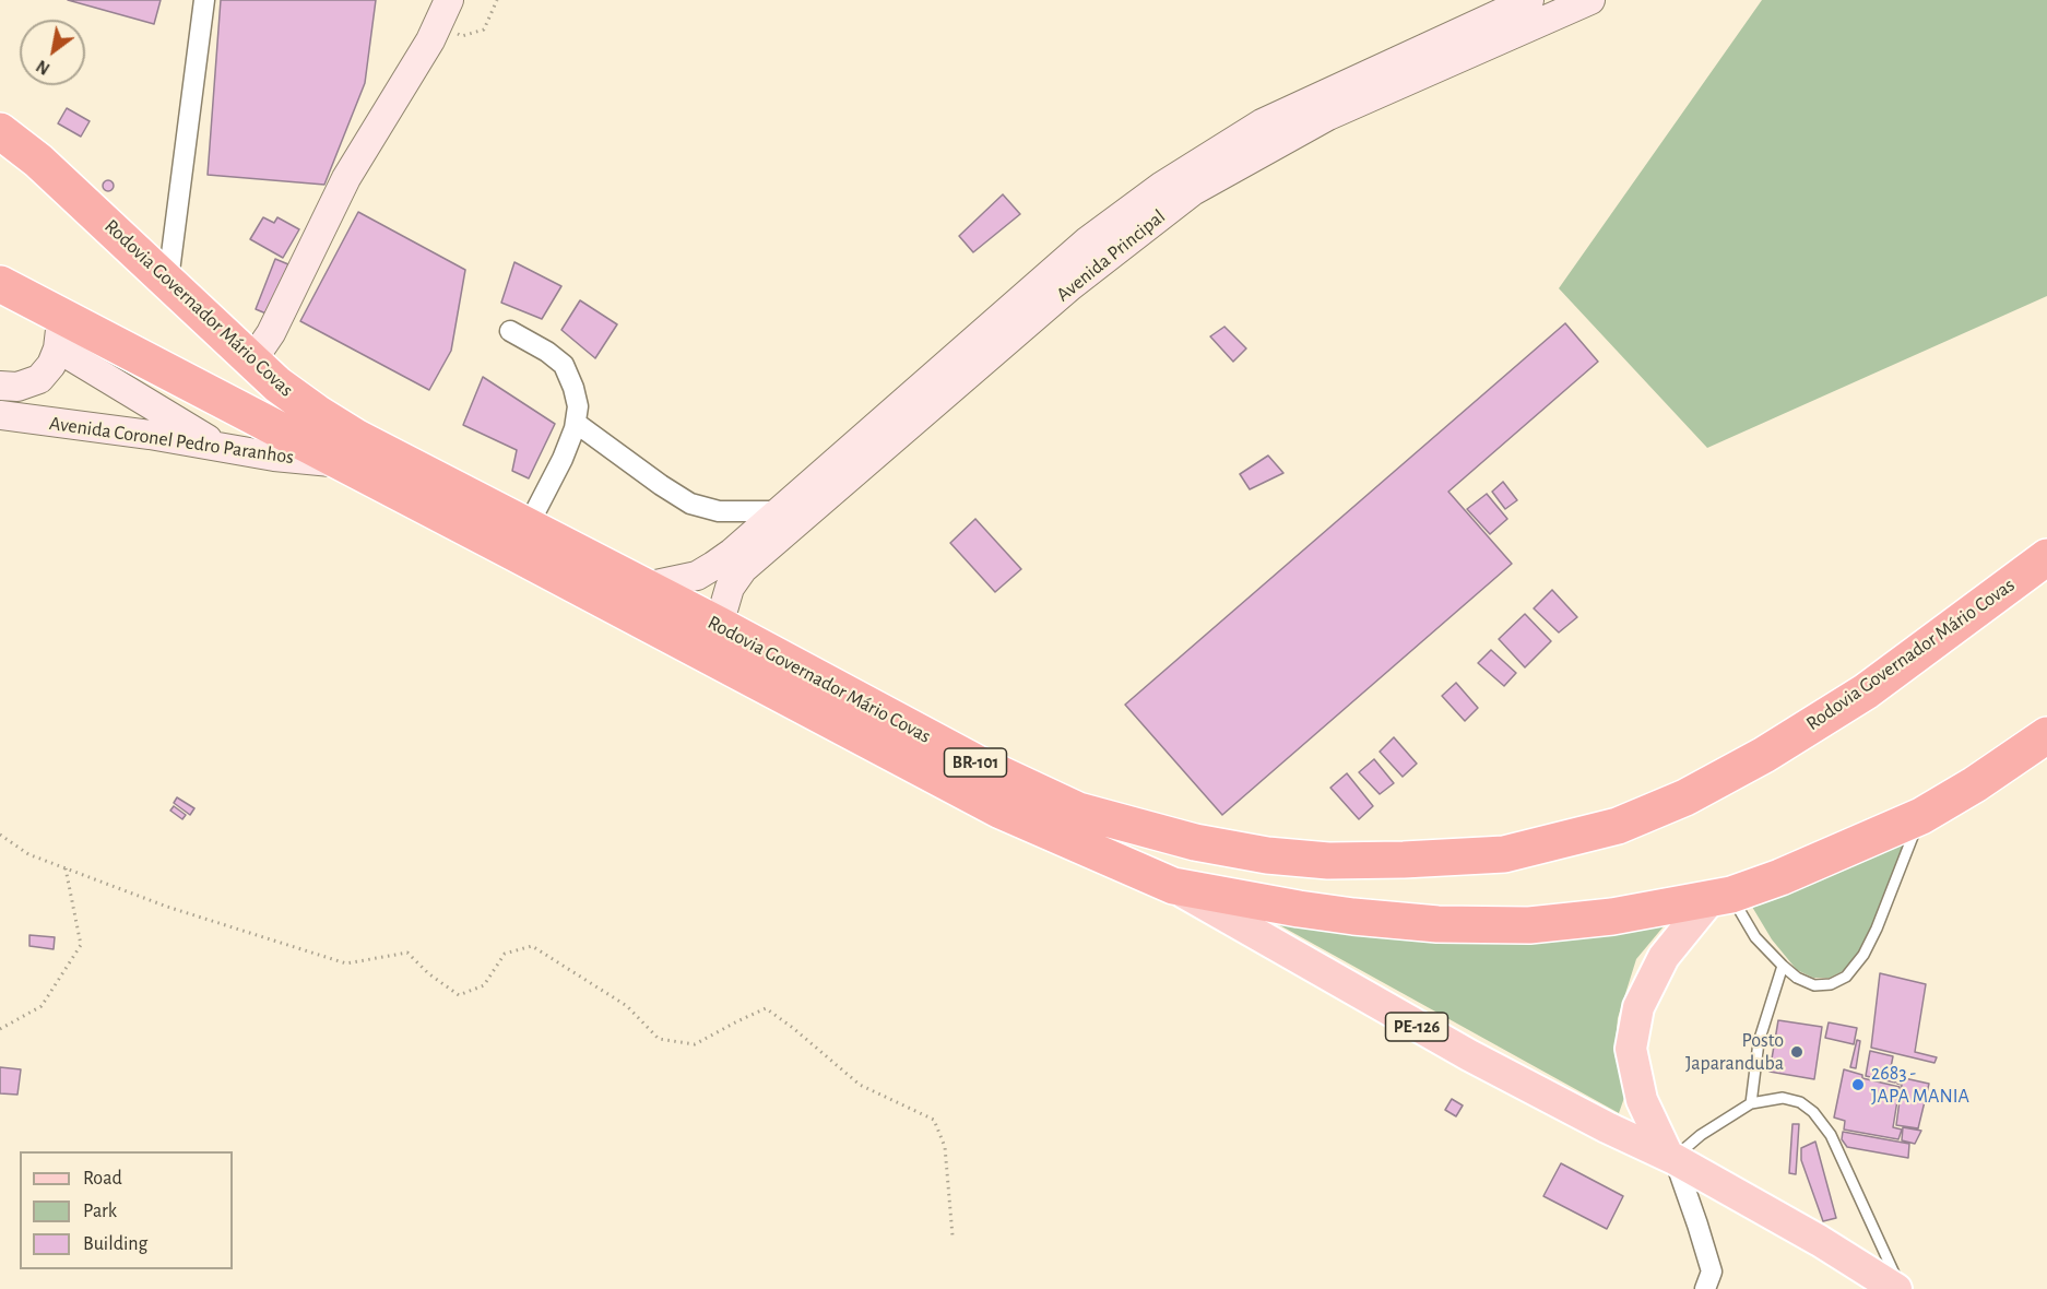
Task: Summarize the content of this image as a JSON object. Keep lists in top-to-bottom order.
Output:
{
  "streets": {
    "highway": ["Rodovia Governador Mário Covas", "BR-101"],
    "main road": ["PE-126"],
    "street": ["Avenida Principal", "Avenida Coronel Pedro Paranhos"]
  },
  "crossings": [
    ["Avenida Principal", "Rodovia Governador Mário Covas"],
    ["Rodovia Governador Mário Covas", "Avenida Coronel Pedro Paranhos"],
    ["Rodovia Governador Mário Covas", "PE-126"]
  ],
  "places": ["Posto Japaranduba", "2683 - JAPA MANIA"],
  "legend": ["Road", "Park", "Building"],
  "north": "bottom left"
}
